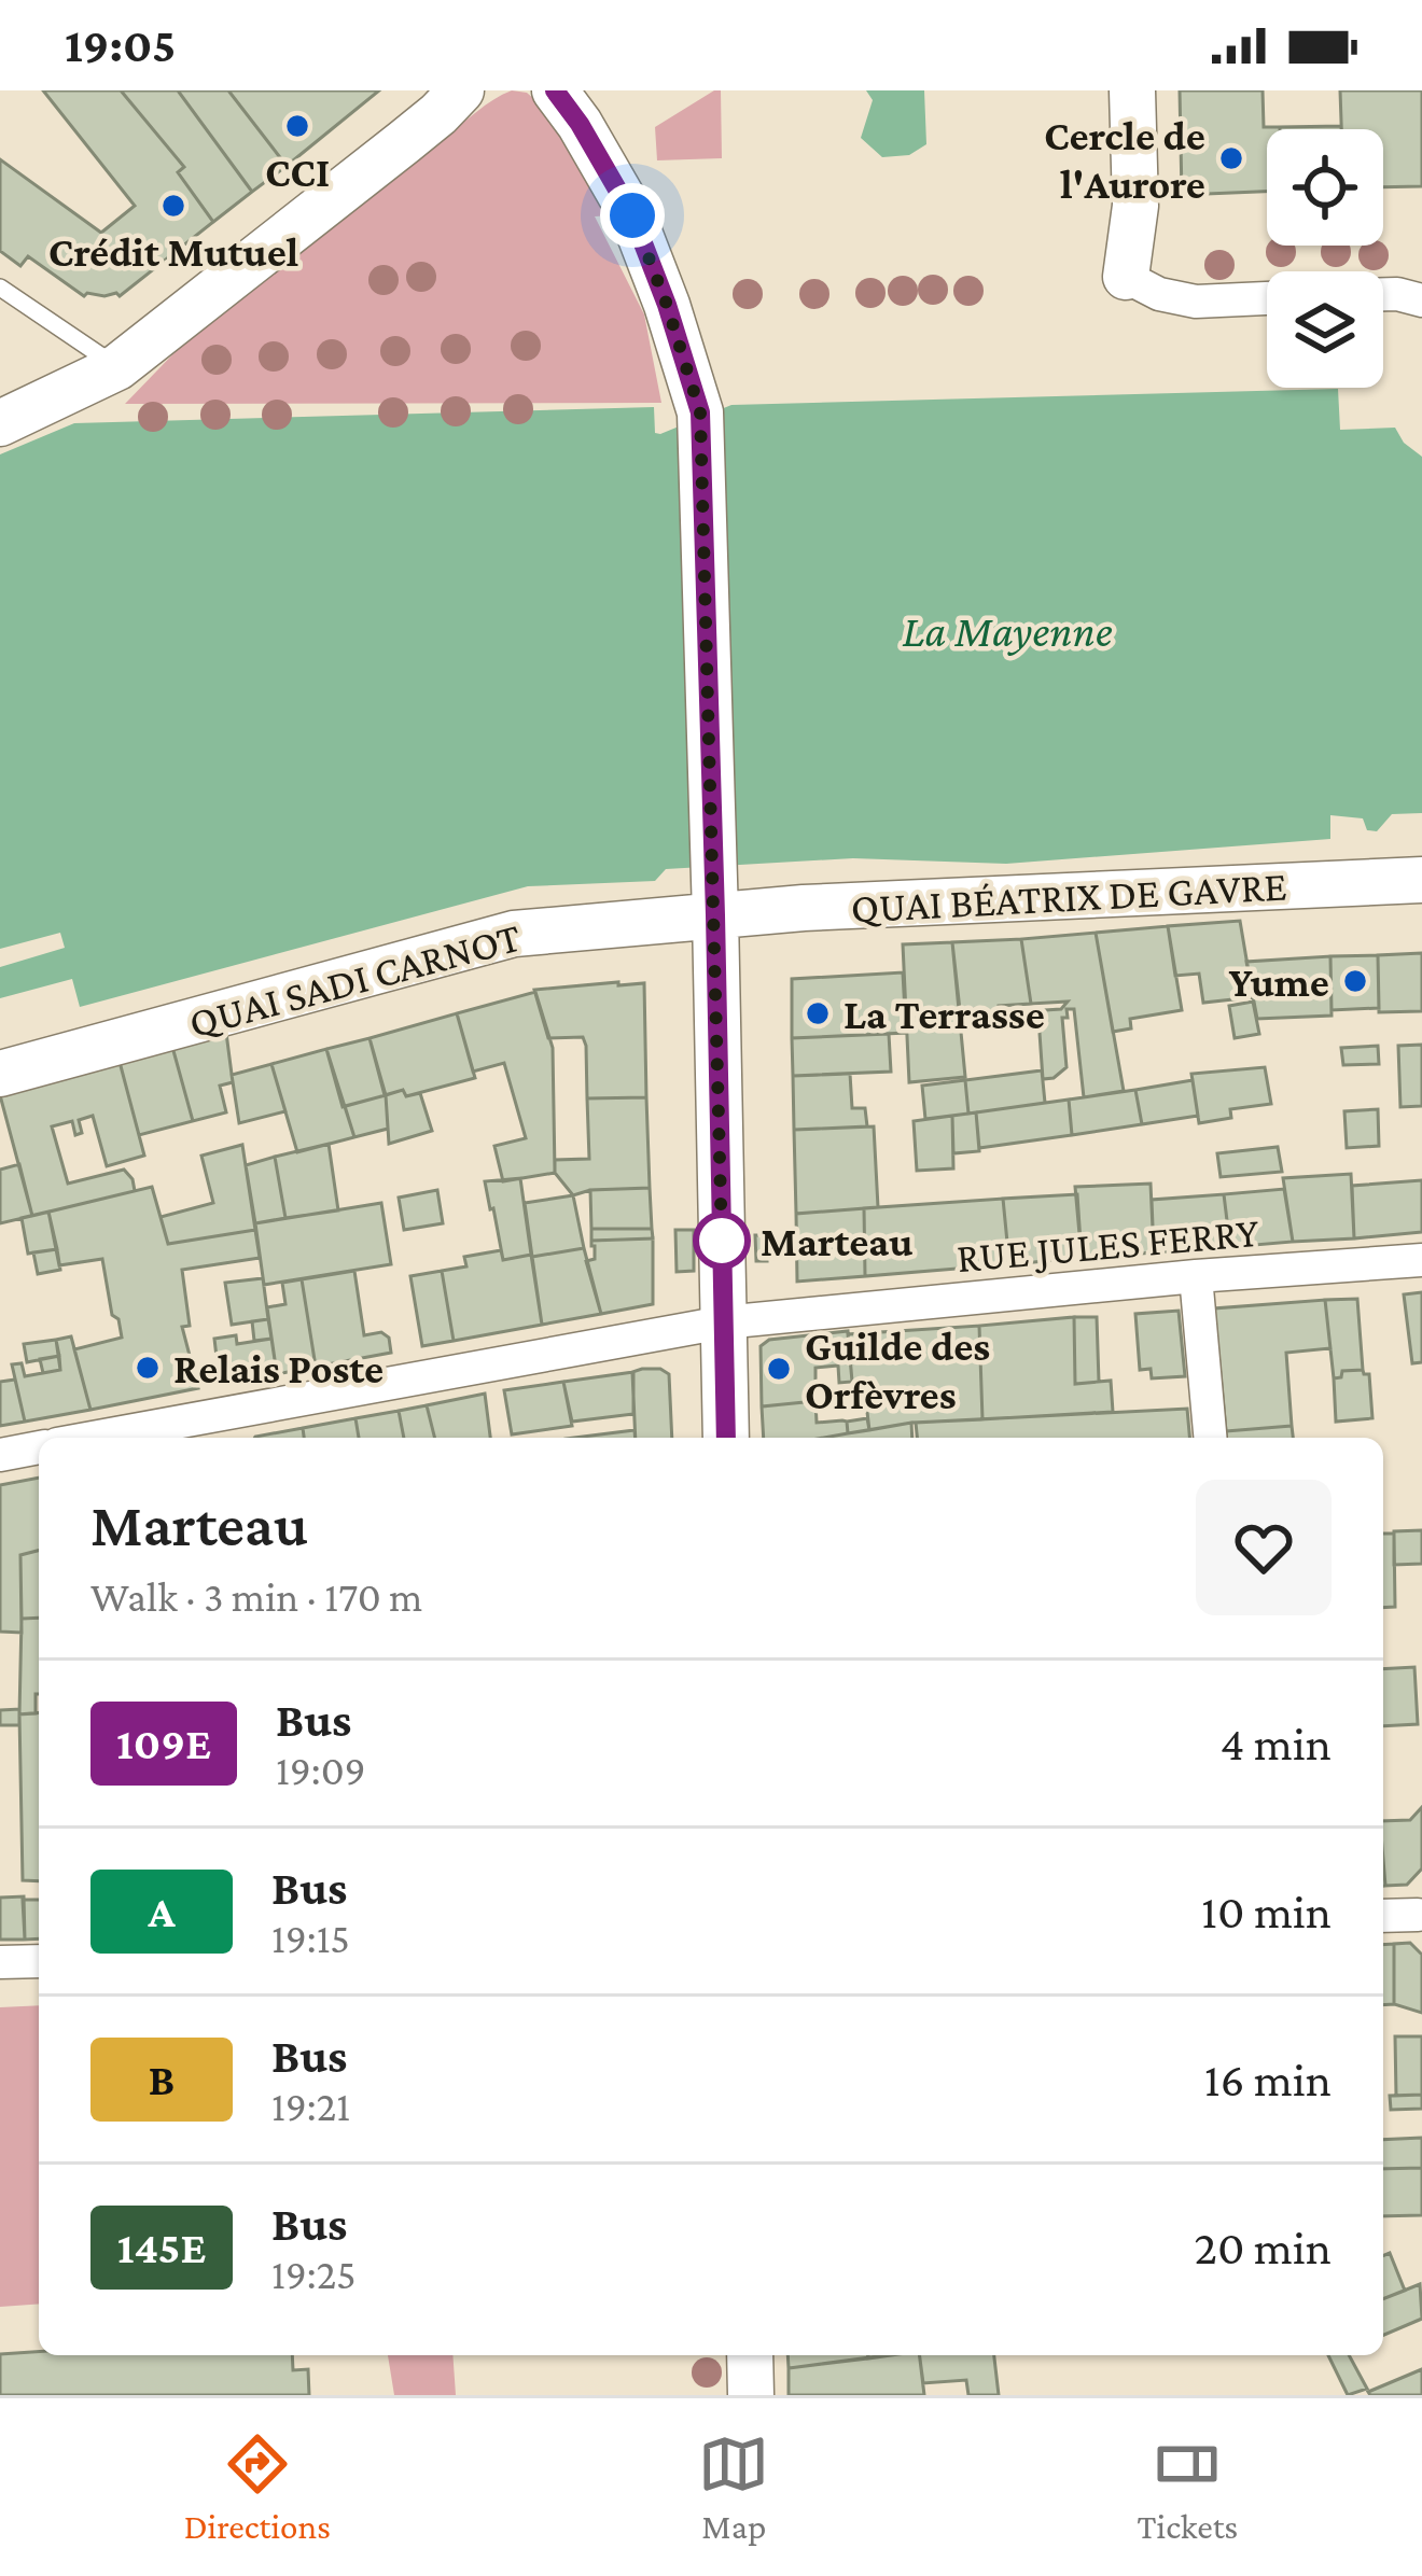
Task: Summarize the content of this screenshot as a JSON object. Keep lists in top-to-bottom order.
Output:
{
  "streets": {
    "street": ["QUAI BÉATRIX DE GAVRE", "QUAI SADI CARNOT", "RUE JULES FERRY"]
  },
  "crossings": [
    ["QUAI BÉATRIX DE GAVRE", "QUAI SADI CARNOT"]
  ],
  "water": ["La Mayenne"],
  "places": [
    "CCI",
    "Cercle de l'Aurore",
    "Crédit Mutuel",
    "Yume",
    "La Terrasse",
    "Marteau",
    "Relais Poste",
    "Guilde des Orfèvres"
  ],
  "lines": ["bus line 109E"],
  "page": {
    "status": "19:05",
    "heading": ["Marteau", "Walk · 3 min · 170 m"],
    "list": [
      {
        "mark": "109E",
        "name": "Bus",
        "note": "19:09",
        "value": "4 min"
      },
      {
        "mark": "A",
        "name": "Bus",
        "note": "19:15",
        "value": "10 min"
      },
      {
        "mark": "B",
        "name": "Bus",
        "note": "19:21",
        "value": "16 min"
      },
      {
        "mark": "145E",
        "name": "Bus",
        "note": "19:25",
        "value": "20 min"
      }
    ],
    "tabs": ["Directions", "Map", "Tickets"]
  }
}
